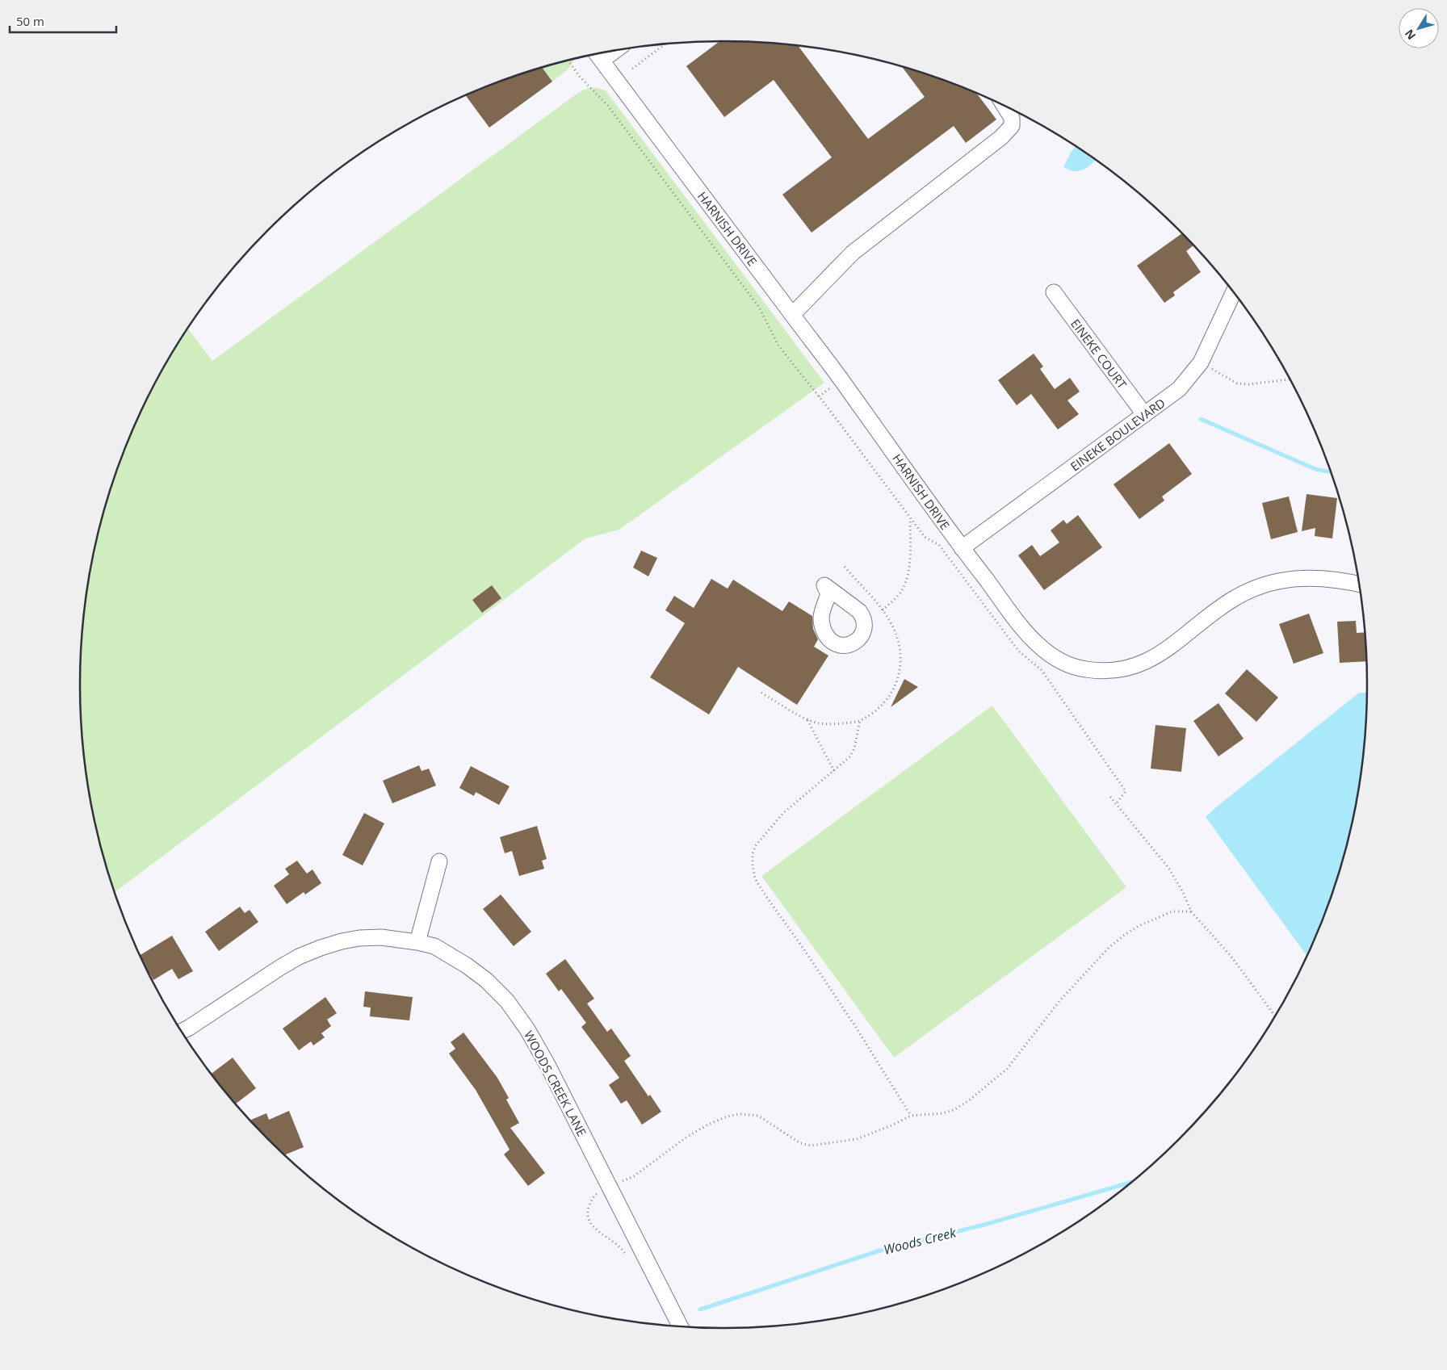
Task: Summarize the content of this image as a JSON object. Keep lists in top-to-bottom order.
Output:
{
  "streets": {
    "street": [
      "HARNISH DRIVE",
      "EINEKE COURT",
      "EINEKE BOULEVARD",
      "WOODS CREEK LANE"
    ]
  },
  "crossings": [
    ["HARNISH DRIVE", "EINEKE BOULEVARD"],
    ["EINEKE COURT", "EINEKE BOULEVARD"]
  ],
  "water": ["Woods Creek"],
  "scale_bar": "50 m",
  "north": "bottom left"
}
